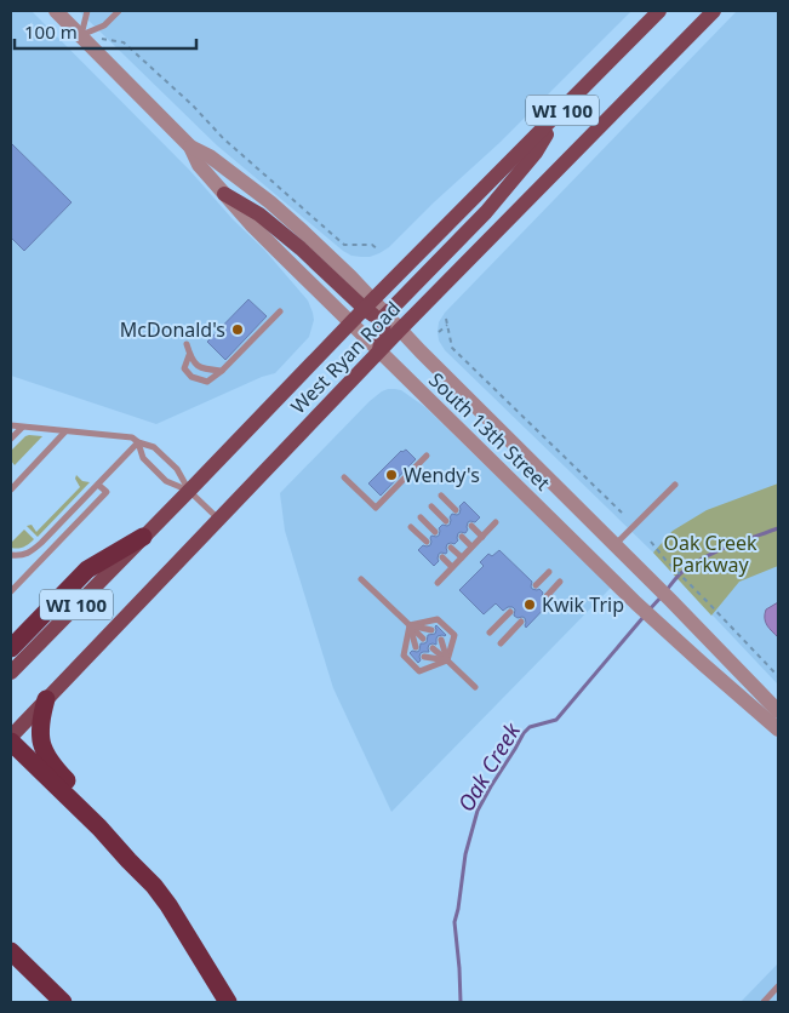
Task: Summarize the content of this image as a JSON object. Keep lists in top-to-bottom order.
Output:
{
  "streets": {
    "main road": ["WI 100", "West Ryan Road"],
    "street": ["South 13th Street"]
  },
  "crossings": [
    ["West Ryan Road", "South 13th Street"]
  ],
  "water": ["Oak Creek"],
  "parks": ["Oak Creek Parkway"],
  "places": ["McDonald's", "Wendy's", "Kwik Trip"],
  "scale_bar": "100 m"
}
